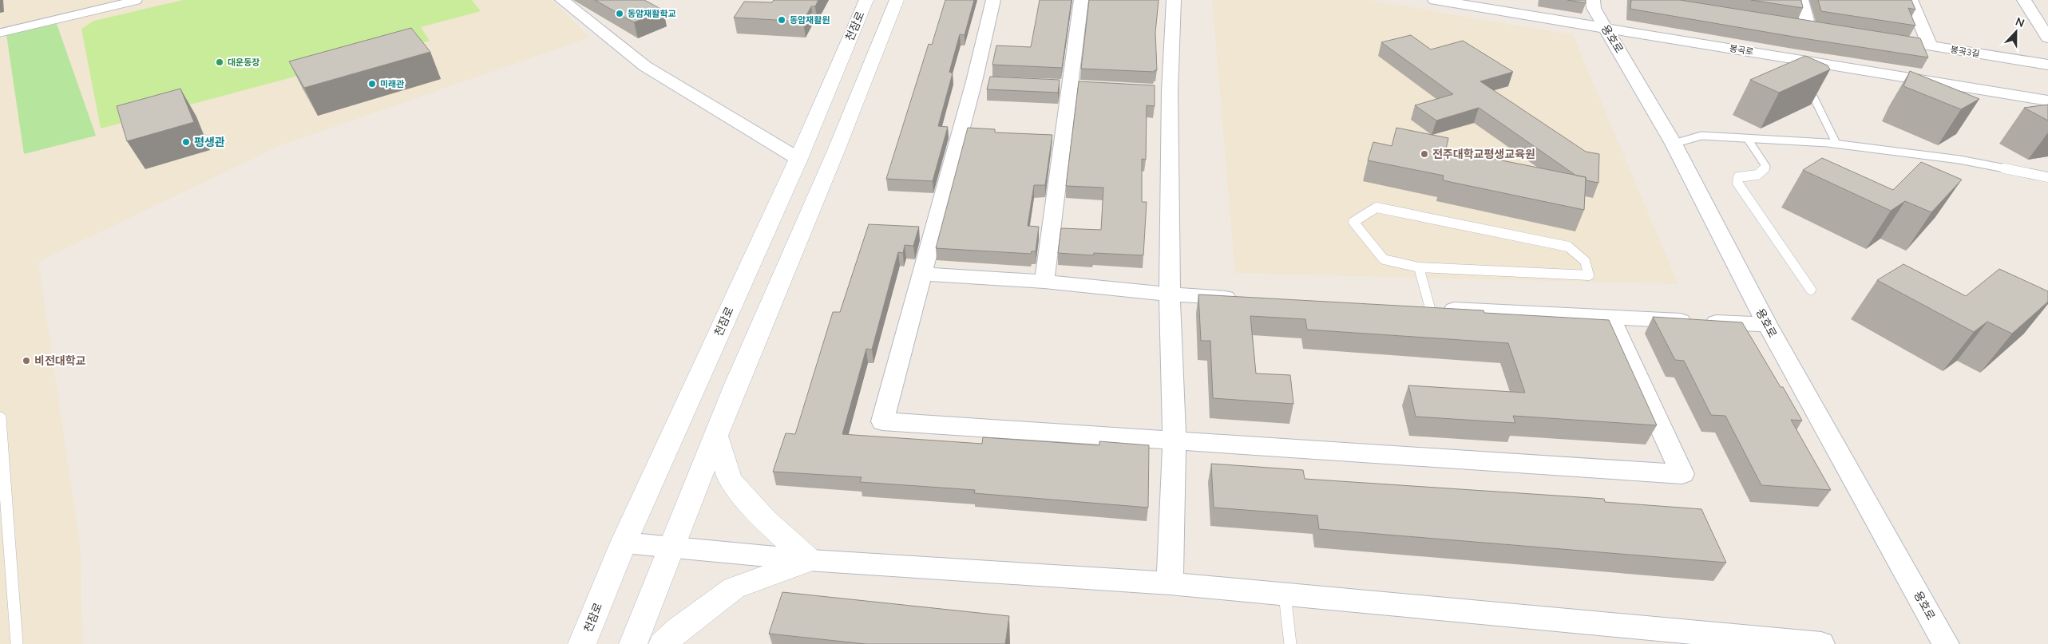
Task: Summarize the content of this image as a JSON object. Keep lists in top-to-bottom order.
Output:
{
  "streets": {
    "street": [
      "천잠로",
      "용호로",
      "봉곡로",
      "봉곡3길"
    ]
  },
  "crossings": [
    ["용호로", "봉곡로"]
  ],
  "places": [
    "동암재활학교",
    "동암재활원",
    "대운동장",
    "미래관",
    "평생관",
    "전주대학교평생교육원",
    "비전대학교"
  ],
  "north": "top"
}
